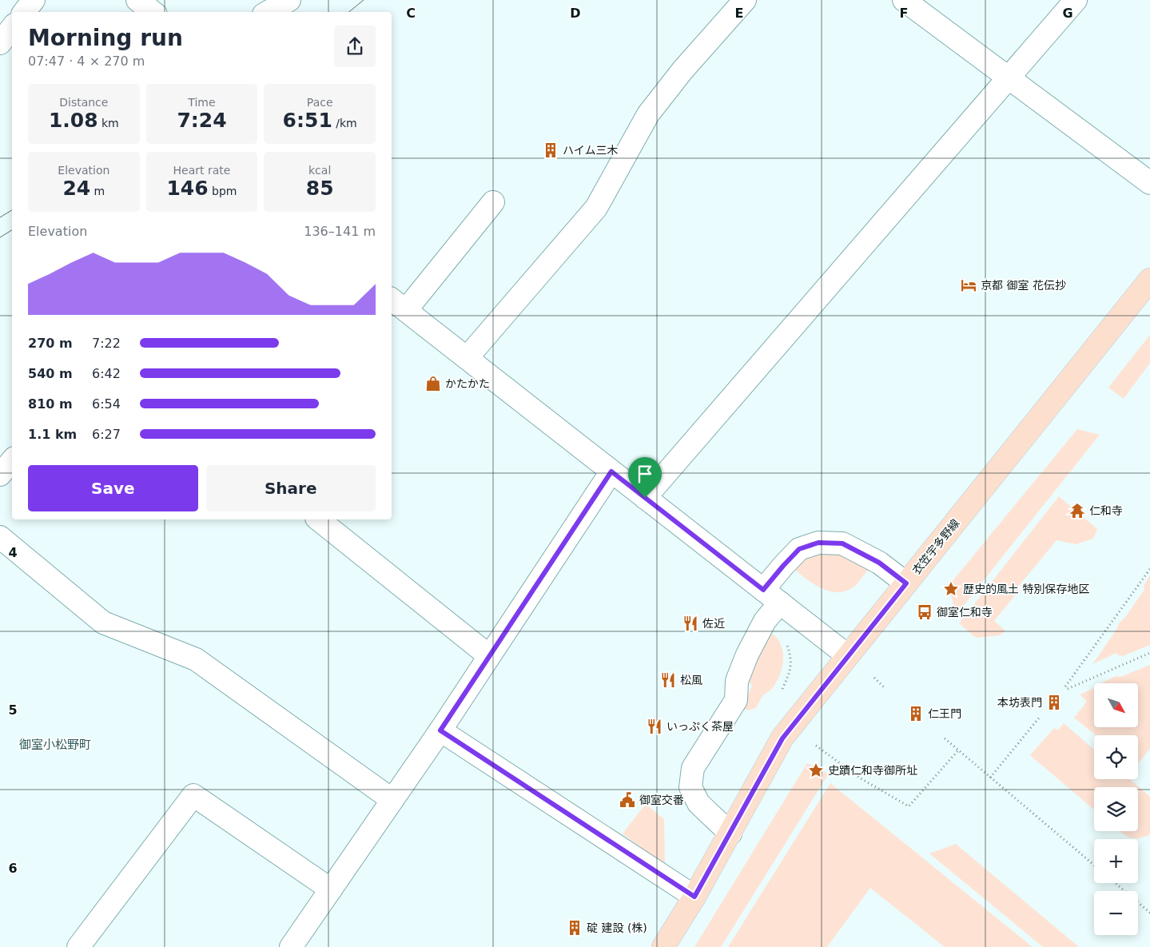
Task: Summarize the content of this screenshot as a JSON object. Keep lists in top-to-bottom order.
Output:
{
  "streets": {
    "main road": ["衣笠宇多野線"]
  },
  "districts": ["御室小松野町"],
  "places": {
    "building": [
      "ハイム三木",
      "本坊表門",
      "仁王門",
      "碇 建設 (株)"
    ],
    "hotel": ["京都 御室 花伝抄"],
    "shop": ["かたかた"],
    "temple": ["仁和寺"],
    "place": ["歴史的風土 特別保存地区", "史蹟仁和寺御所址"],
    "bus stop": ["御室仁和寺"],
    "restaurant": ["佐近", "松風", "いっぷく茶屋"],
    "public building": ["御室交番"]
  },
  "north": "bottom right",
  "page": {
    "heading": ["Morning run", "07:47 · 4 × 270 m"],
    "stats": [
      ["Distance", "1.08 km"],
      ["Time", "7:24"],
      ["Pace", "6:51 /km"],
      ["Elevation", "24 m"],
      ["Heart rate", "146 bpm"],
      ["kcal", "85"]
    ],
    "chart": ["Elevation", "136–141 m"],
    "list": [
      {
        "name": "270 m",
        "note": "7:22"
      },
      {
        "name": "540 m",
        "note": "6:42"
      },
      {
        "name": "810 m",
        "note": "6:54"
      },
      {
        "name": "1.1 km",
        "note": "6:27"
      }
    ],
    "buttons": ["Save", "Share"],
    "map_buttons": ["+", "−"]
  },
  "grid": {
    "columns": [
      "C",
      "D",
      "E",
      "F",
      "G"
    ],
    "rows": ["4", "5", "6"]
  }
}
